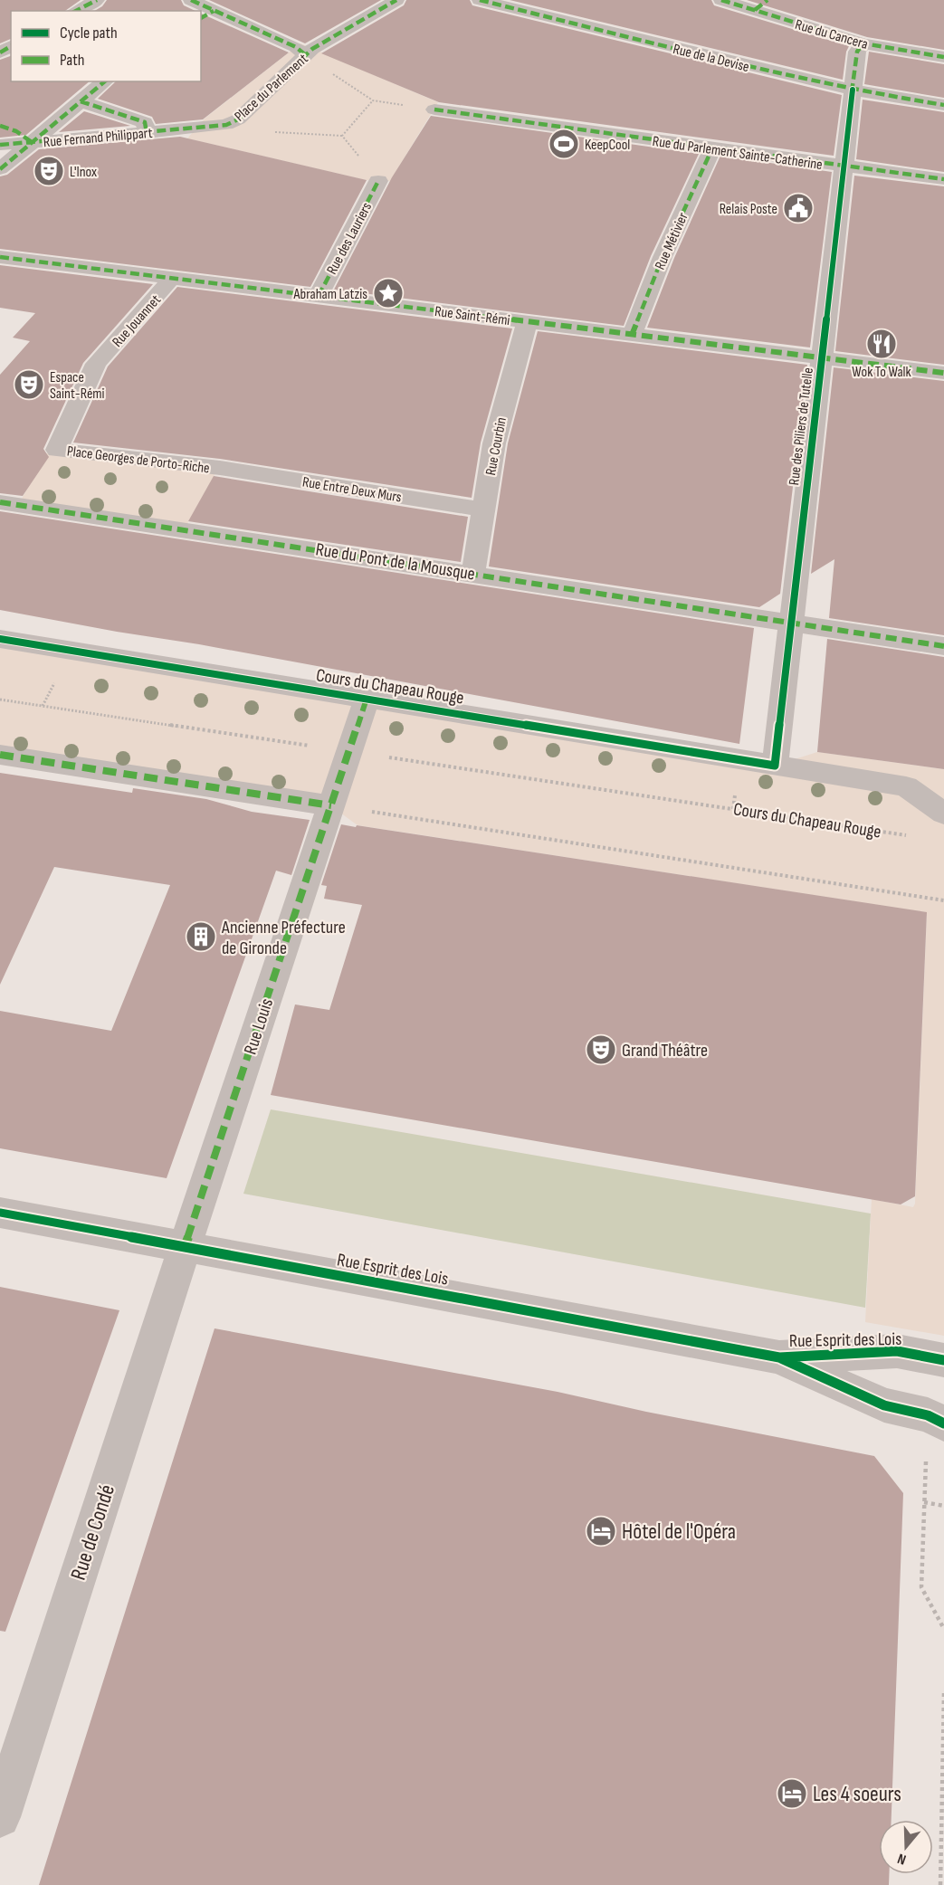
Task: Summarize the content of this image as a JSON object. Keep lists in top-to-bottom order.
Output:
{
  "streets": {
    "street": [
      "Rue du Cancera",
      "Rue de la Devise",
      "Place du Parlement",
      "Rue Fernand Philippart",
      "Rue du Parlement Sainte-Catherine",
      "Rue des Lauriers",
      "Rue Métivier",
      "Rue Saint-Rémi",
      "Rue Jouannet",
      "Rue des Piliers de Tutelle",
      "Rue Courbin",
      "Place Georges de Porto-Riche",
      "Rue Entre Deux Murs",
      "Rue du Pont de la Mousque",
      "Cours du Chapeau Rouge",
      "Rue Louis",
      "Rue Esprit des Lois",
      "Rue de Condé"
    ]
  },
  "crossings": [
    ["Rue du Cancera", "Rue des Piliers de Tutelle"],
    ["Rue de la Devise", "Rue des Piliers de Tutelle"],
    ["Place du Parlement", "Rue Fernand Philippart"],
    ["Rue du Parlement Sainte-Catherine", "Rue Métivier"],
    ["Rue du Parlement Sainte-Catherine", "Rue des Piliers de Tutelle"],
    ["Rue des Lauriers", "Rue Saint-Rémi"],
    ["Rue Métivier", "Rue Saint-Rémi"],
    ["Rue Saint-Rémi", "Rue Jouannet"],
    ["Rue Saint-Rémi", "Rue des Piliers de Tutelle"],
    ["Rue Saint-Rémi", "Rue Courbin"],
    ["Rue Jouannet", "Place Georges de Porto-Riche"],
    ["Rue des Piliers de Tutelle", "Rue du Pont de la Mousque"],
    ["Rue des Piliers de Tutelle", "Cours du Chapeau Rouge"],
    ["Rue Courbin", "Rue Entre Deux Murs"],
    ["Rue Courbin", "Rue du Pont de la Mousque"],
    ["Place Georges de Porto-Riche", "Rue Entre Deux Murs"],
    ["Cours du Chapeau Rouge", "Rue Louis"],
    ["Rue Louis", "Rue Esprit des Lois"],
    ["Rue Louis", "Rue de Condé"],
    ["Rue Esprit des Lois", "Rue de Condé"]
  ],
  "places": {
    "sports": ["KeepCool"],
    "theatre": ["L'Inox", "Espace Saint-Rémi", "Grand Théâtre"],
    "public building": ["Relais Poste"],
    "place": ["Abraham Latzis"],
    "restaurant": ["Wok To Walk"],
    "building": ["Ancienne Préfecture de Gironde"],
    "hotel": ["Hôtel de l'Opéra", "Les 4 soeurs"]
  },
  "legend": ["Cycle path", "Path"],
  "north": "bottom"
}
